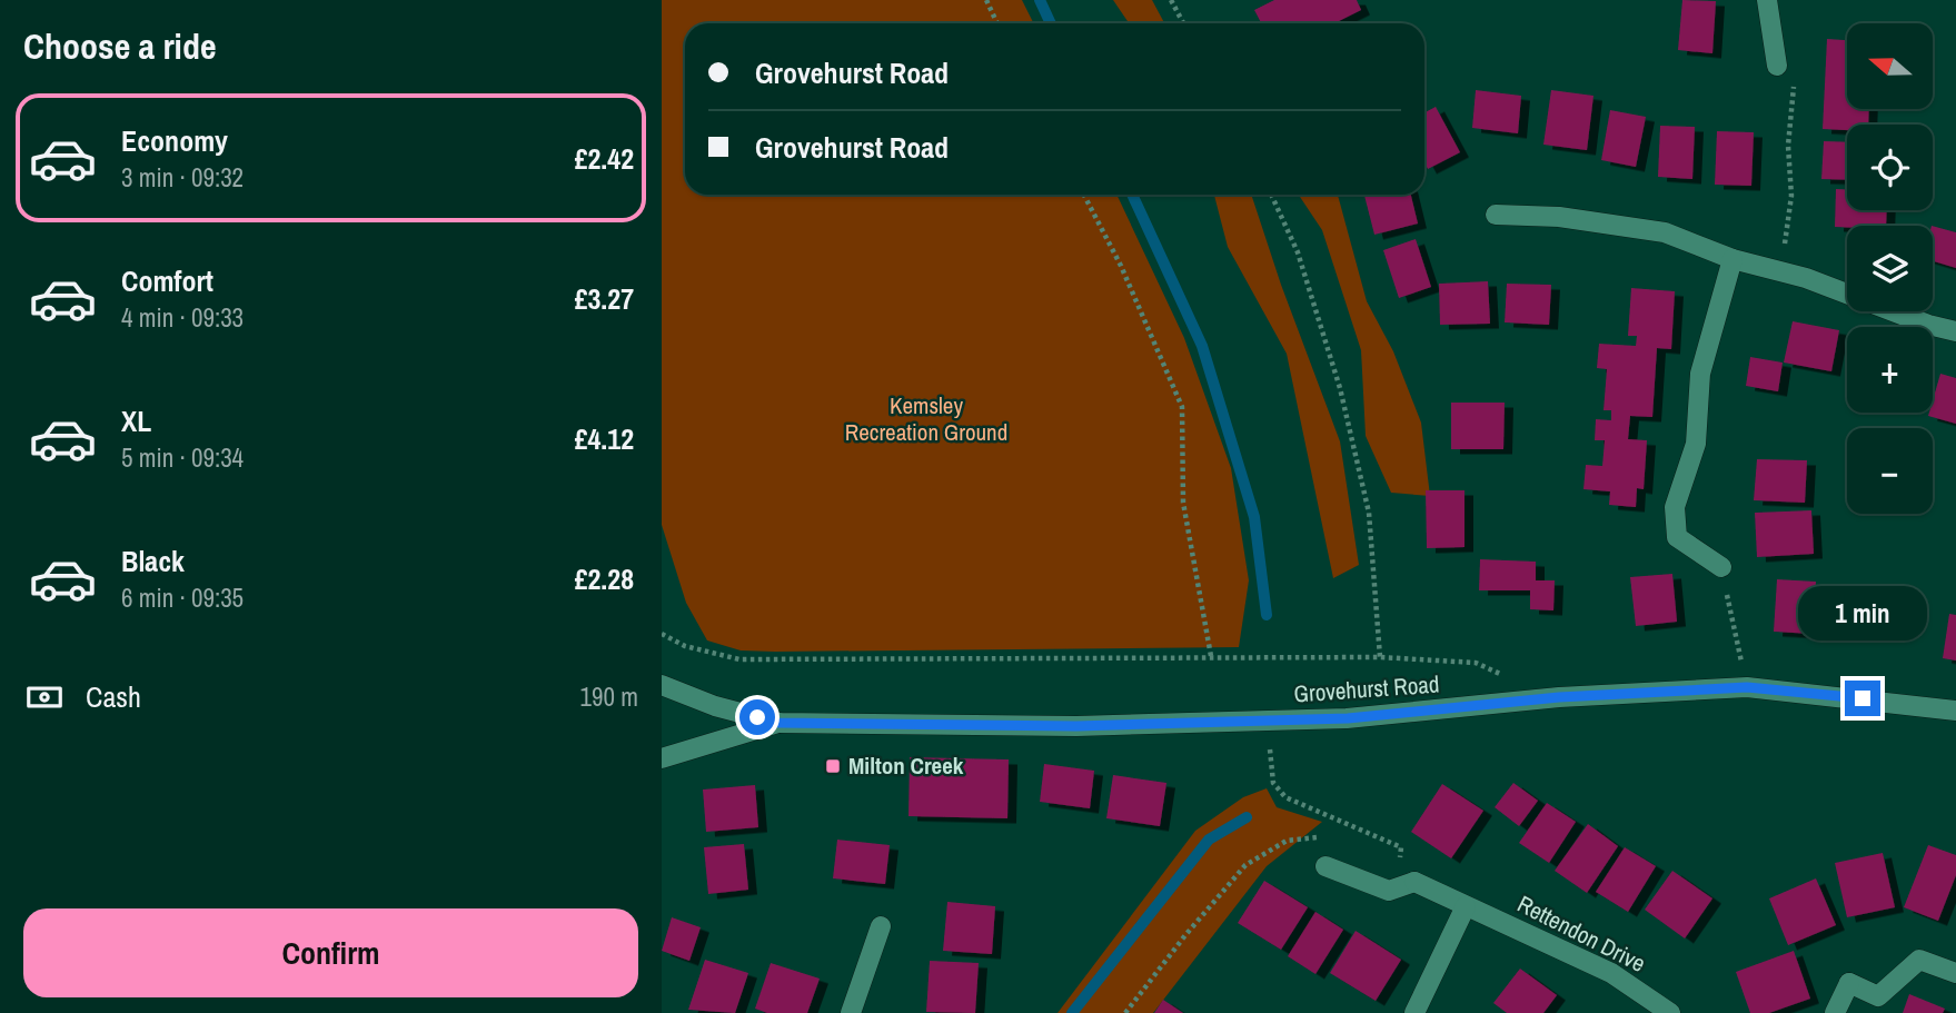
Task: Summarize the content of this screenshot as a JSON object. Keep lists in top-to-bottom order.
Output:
{
  "streets": {
    "street": ["Grovehurst Road", "Rettendon Drive"]
  },
  "parks": ["Kemsley Recreation Ground"],
  "places": {
    "transit": ["Milton Creek"]
  },
  "north": "left",
  "page": {
    "heading": "Choose a ride",
    "map_buttons": ["+", "−"],
    "banner": ["Grovehurst Road", "Grovehurst Road"],
    "list": [
      {
        "name": "Economy",
        "note": "3 min · 09:32",
        "value": "£2.42"
      },
      {
        "name": "Comfort",
        "note": "4 min · 09:33",
        "value": "£3.27"
      },
      {
        "name": "XL",
        "note": "5 min · 09:34",
        "value": "£4.12"
      },
      {
        "name": "Black",
        "note": "6 min · 09:35",
        "value": "£2.28"
      }
    ],
    "bubble": "1 min",
    "pay": ["Cash", "190 m"],
    "buttons": "Confirm"
  }
}
